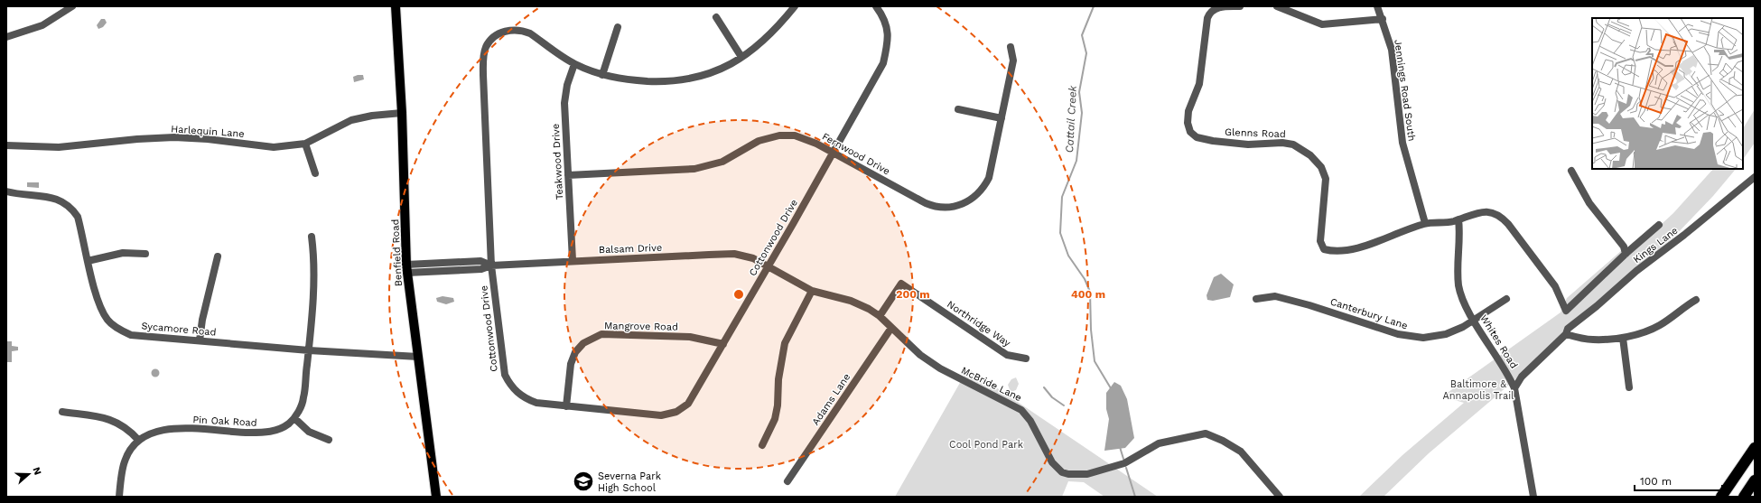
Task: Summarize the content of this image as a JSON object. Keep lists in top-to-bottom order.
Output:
{
  "streets": {
    "main road": ["Benfield Road"],
    "street": [
      "Jennings Road South",
      "Harlequin Lane",
      "Glenns Road",
      "Fernwood Drive",
      "Teakwood Drive",
      "Cottonwood Drive",
      "Kings Lane",
      "Balsam Drive",
      "Canterbury Lane",
      "Northridge Way",
      "Mangrove Road",
      "Sycamore Road",
      "Whites Road",
      "McBride Lane",
      "Adams Lane",
      "Pin Oak Road"
    ]
  },
  "crossings": [
    ["Jennings Road South", "Glenns Road"],
    ["Harlequin Lane", "Benfield Road"],
    ["Fernwood Drive", "Teakwood Drive"],
    ["Fernwood Drive", "Cottonwood Drive"],
    ["Teakwood Drive", "Cottonwood Drive"],
    ["Teakwood Drive", "Balsam Drive"],
    ["Cottonwood Drive", "Balsam Drive"],
    ["Cottonwood Drive", "Mangrove Road"],
    ["Cottonwood Drive", "McBride Lane"],
    ["Kings Lane", "Whites Road"],
    ["Balsam Drive", "Benfield Road"],
    ["Balsam Drive", "McBride Lane"],
    ["Benfield Road", "Sycamore Road"],
    ["Canterbury Lane", "Whites Road"],
    ["Northridge Way", "McBride Lane"],
    ["McBride Lane", "Adams Lane"]
  ],
  "water": ["Cattail Creek"],
  "parks": ["Baltimore & Annapolis Trail", "Cool Pond Park"],
  "places": {
    "school or university": ["Severna Park High School"]
  },
  "scale_bar": "100 m",
  "north": "right",
  "rings": ["200 m", "400 m"]
}
